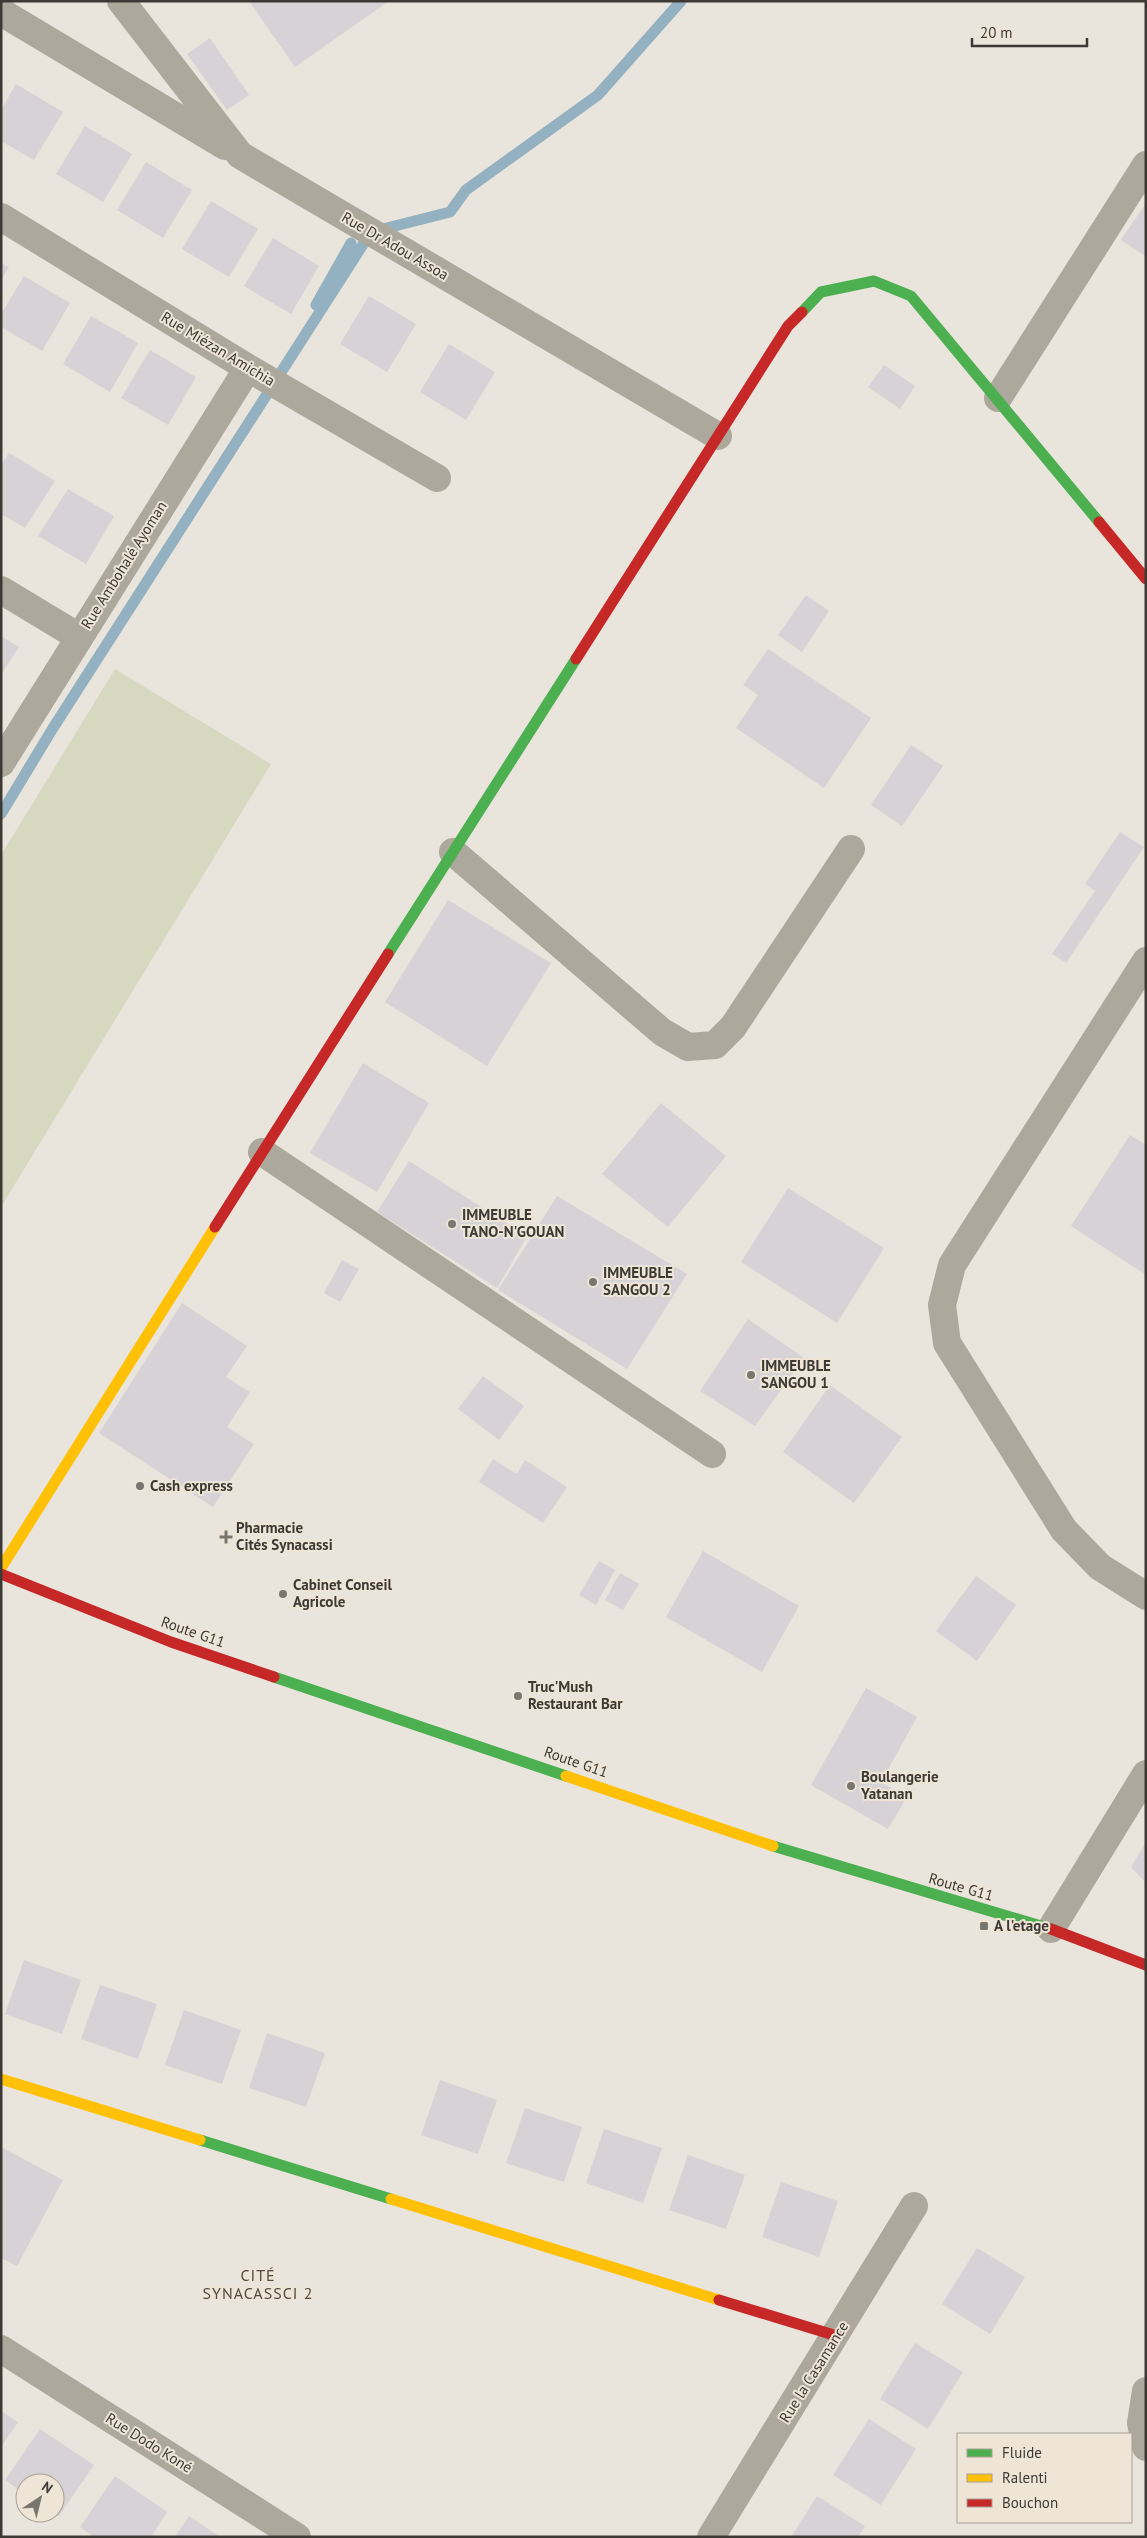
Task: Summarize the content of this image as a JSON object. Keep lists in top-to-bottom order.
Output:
{
  "streets": {
    "street": [
      "Rue Dr Adou Assoa",
      "Rue Miézan Amichia",
      "Rue Ambohalé Ayoman",
      "Route G11",
      "Rue la Casamance",
      "Rue Dodo Koné"
    ]
  },
  "crossings": [
    ["Rue Miézan Amichia", "Rue Ambohalé Ayoman"]
  ],
  "districts": ["CITÉ SYNACASSCI 2"],
  "places": {
    "other": [
      "IMMEUBLE TANO-N'GOUAN",
      "IMMEUBLE SANGOU 2",
      "IMMEUBLE SANGOU 1",
      "Cash express",
      "Cabinet Conseil Agricole",
      "Truc'Mush Restaurant Bar",
      "Boulangerie Yatanan"
    ],
    "health": ["Pharmacie Cités Synacassi"],
    "transit": ["A l'etage"]
  },
  "legend": ["Fluide", "Ralenti", "Bouchon"],
  "scale_bar": "20 m",
  "north": "top right"
}
